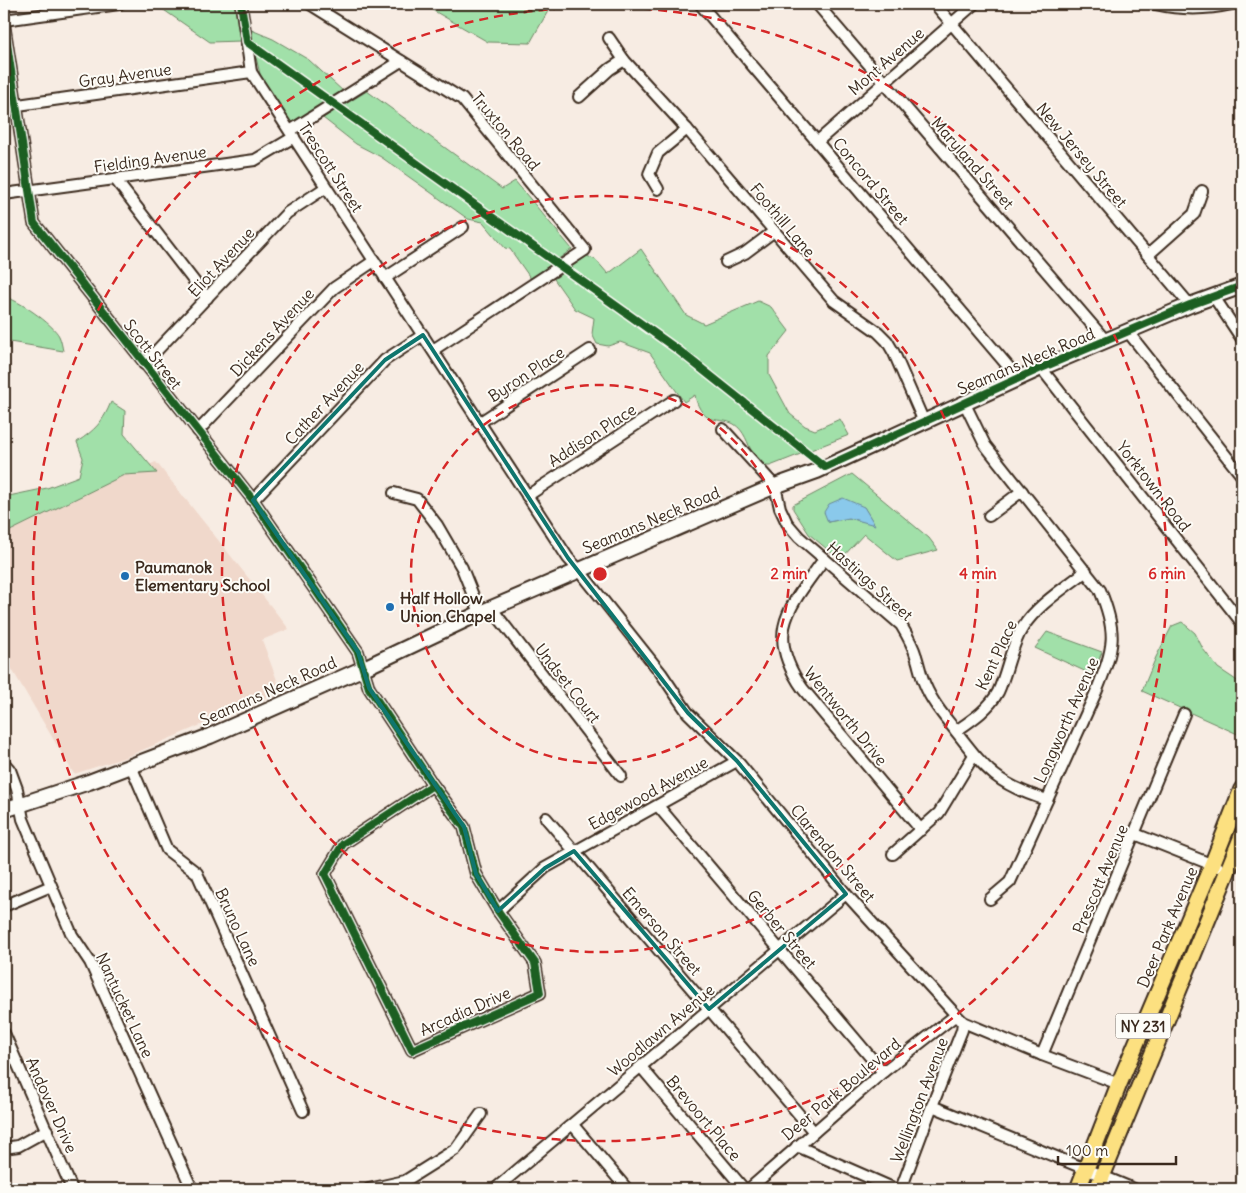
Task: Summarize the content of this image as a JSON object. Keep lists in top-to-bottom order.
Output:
{
  "streets": {
    "main road": ["Seamans Neck Road", "Deer Park Avenue", "NY 231"],
    "street": [
      "Mont Avenue",
      "Gray Avenue",
      "Truxton Road",
      "New Jersey Street",
      "Fielding Avenue",
      "Maryland Street",
      "Trescott Street",
      "Concord Street",
      "Foothill Lane",
      "Eliot Avenue",
      "Dickens Avenue",
      "Scott Street",
      "Byron Place",
      "Cather Avenue",
      "Addison Place",
      "Yorktown Road",
      "Hastings Street",
      "Kent Place",
      "Undset Court",
      "Wentworth Drive",
      "Longworth Avenue",
      "Edgewood Avenue",
      "Clarendon Street",
      "Prescott Avenue",
      "Bruno Lane",
      "Gerber Street",
      "Emerson Street",
      "Nantucket Lane",
      "Arcadia Drive",
      "Woodlawn Avenue",
      "Deer Park Boulevard",
      "Wellington Avenue",
      "Andover Drive",
      "Brevoort Place"
    ]
  },
  "crossings": [
    ["Mont Avenue", "New Jersey Street"],
    ["Mont Avenue", "Maryland Street"],
    ["Mont Avenue", "Concord Street"],
    ["Gray Avenue", "Trescott Street"],
    ["Gray Avenue", "Scott Street"],
    ["Truxton Road", "Fielding Avenue"],
    ["Truxton Road", "Trescott Street"],
    ["New Jersey Street", "Seamans Neck Road"],
    ["Fielding Avenue", "Trescott Street"],
    ["Fielding Avenue", "Scott Street"],
    ["Maryland Street", "Seamans Neck Road"],
    ["Trescott Street", "Eliot Avenue"],
    ["Trescott Street", "Dickens Avenue"],
    ["Trescott Street", "Cather Avenue"],
    ["Concord Street", "Seamans Neck Road"],
    ["Foothill Lane", "Seamans Neck Road"],
    ["Eliot Avenue", "Scott Street"],
    ["Dickens Avenue", "Scott Street"],
    ["Scott Street", "Seamans Neck Road"],
    ["Scott Street", "Cather Avenue"],
    ["Scott Street", "Arcadia Drive"],
    ["Seamans Neck Road", "Yorktown Road"],
    ["Seamans Neck Road", "Hastings Street"],
    ["Seamans Neck Road", "Undset Court"],
    ["Seamans Neck Road", "Longworth Avenue"],
    ["Seamans Neck Road", "Clarendon Street"],
    ["Seamans Neck Road", "Bruno Lane"],
    ["Seamans Neck Road", "Nantucket Lane"],
    ["Seamans Neck Road", "Arcadia Drive"],
    ["Hastings Street", "Kent Place"],
    ["Hastings Street", "Wentworth Drive"],
    ["Hastings Street", "Longworth Avenue"],
    ["Kent Place", "Longworth Avenue"],
    ["Edgewood Avenue", "Clarendon Street"],
    ["Edgewood Avenue", "Gerber Street"],
    ["Edgewood Avenue", "Emerson Street"],
    ["Edgewood Avenue", "Arcadia Drive"],
    ["Clarendon Street", "Prescott Avenue"],
    ["Clarendon Street", "Deer Park Avenue"],
    ["Clarendon Street", "Woodlawn Avenue"],
    ["Clarendon Street", "Deer Park Boulevard"],
    ["Clarendon Street", "Wellington Avenue"],
    ["Gerber Street", "Woodlawn Avenue"],
    ["Gerber Street", "Deer Park Boulevard"],
    ["Emerson Street", "Woodlawn Avenue"],
    ["Emerson Street", "Deer Park Boulevard"],
    ["Woodlawn Avenue", "Brevoort Place"],
    ["Deer Park Boulevard", "Wellington Avenue"]
  ],
  "places": ["Paumanok Elementary School", "Half Hollow Union Chapel"],
  "scale_bar": "100 m",
  "rings": ["2 min", "4 min", "6 min"]
}
